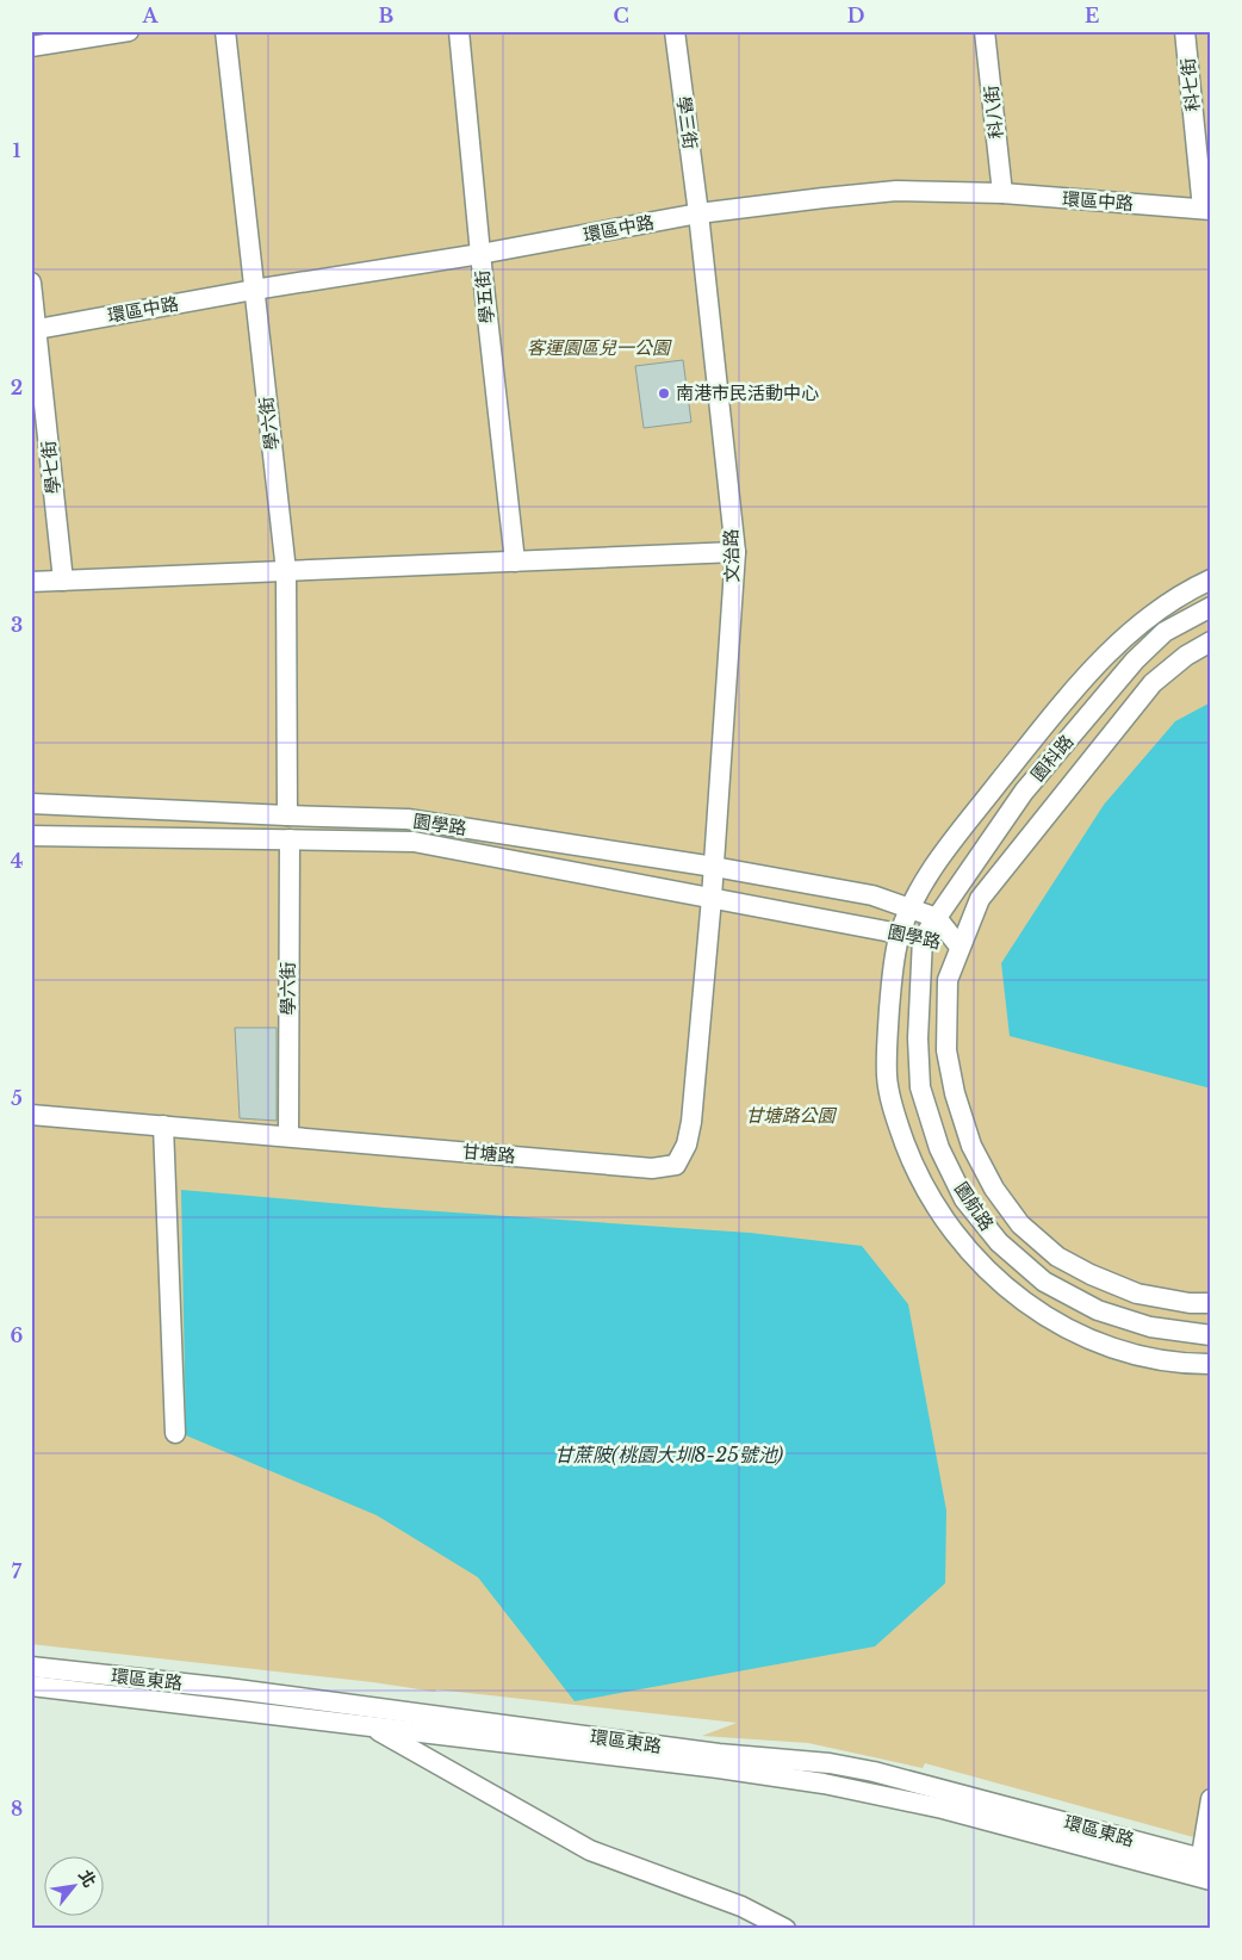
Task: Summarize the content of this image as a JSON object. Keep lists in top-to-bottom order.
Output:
{
  "streets": {
    "street": [
      "科七街",
      "科八街",
      "學三街",
      "環區中路",
      "學五街",
      "學六街",
      "學七街",
      "文治路",
      "園科路",
      "園學路",
      "甘塘路",
      "園航路",
      "環區東路"
    ]
  },
  "crossings": [
    ["科七街", "環區中路"],
    ["科八街", "環區中路"],
    ["學三街", "環區中路"],
    ["學三街", "文治路"],
    ["環區中路", "學五街"],
    ["環區中路", "學六街"],
    ["環區中路", "學七街"],
    ["環區中路", "文治路"],
    ["學六街", "園學路"],
    ["學六街", "甘塘路"],
    ["文治路", "園學路"],
    ["文治路", "甘塘路"],
    ["園科路", "園學路"],
    ["園科路", "園航路"],
    ["園學路", "甘塘路"],
    ["園學路", "園航路"]
  ],
  "water": ["甘蔗陂(桃園大圳8-25號池)"],
  "parks": ["客運園區兒一公園", "甘塘路公園"],
  "places": ["南港市民活動中心"],
  "north": "top right",
  "grid": {
    "columns": [
      "A",
      "B",
      "C",
      "D",
      "E"
    ],
    "rows": [
      "1",
      "2",
      "3",
      "4",
      "5",
      "6",
      "7",
      "8"
    ]
  }
}
